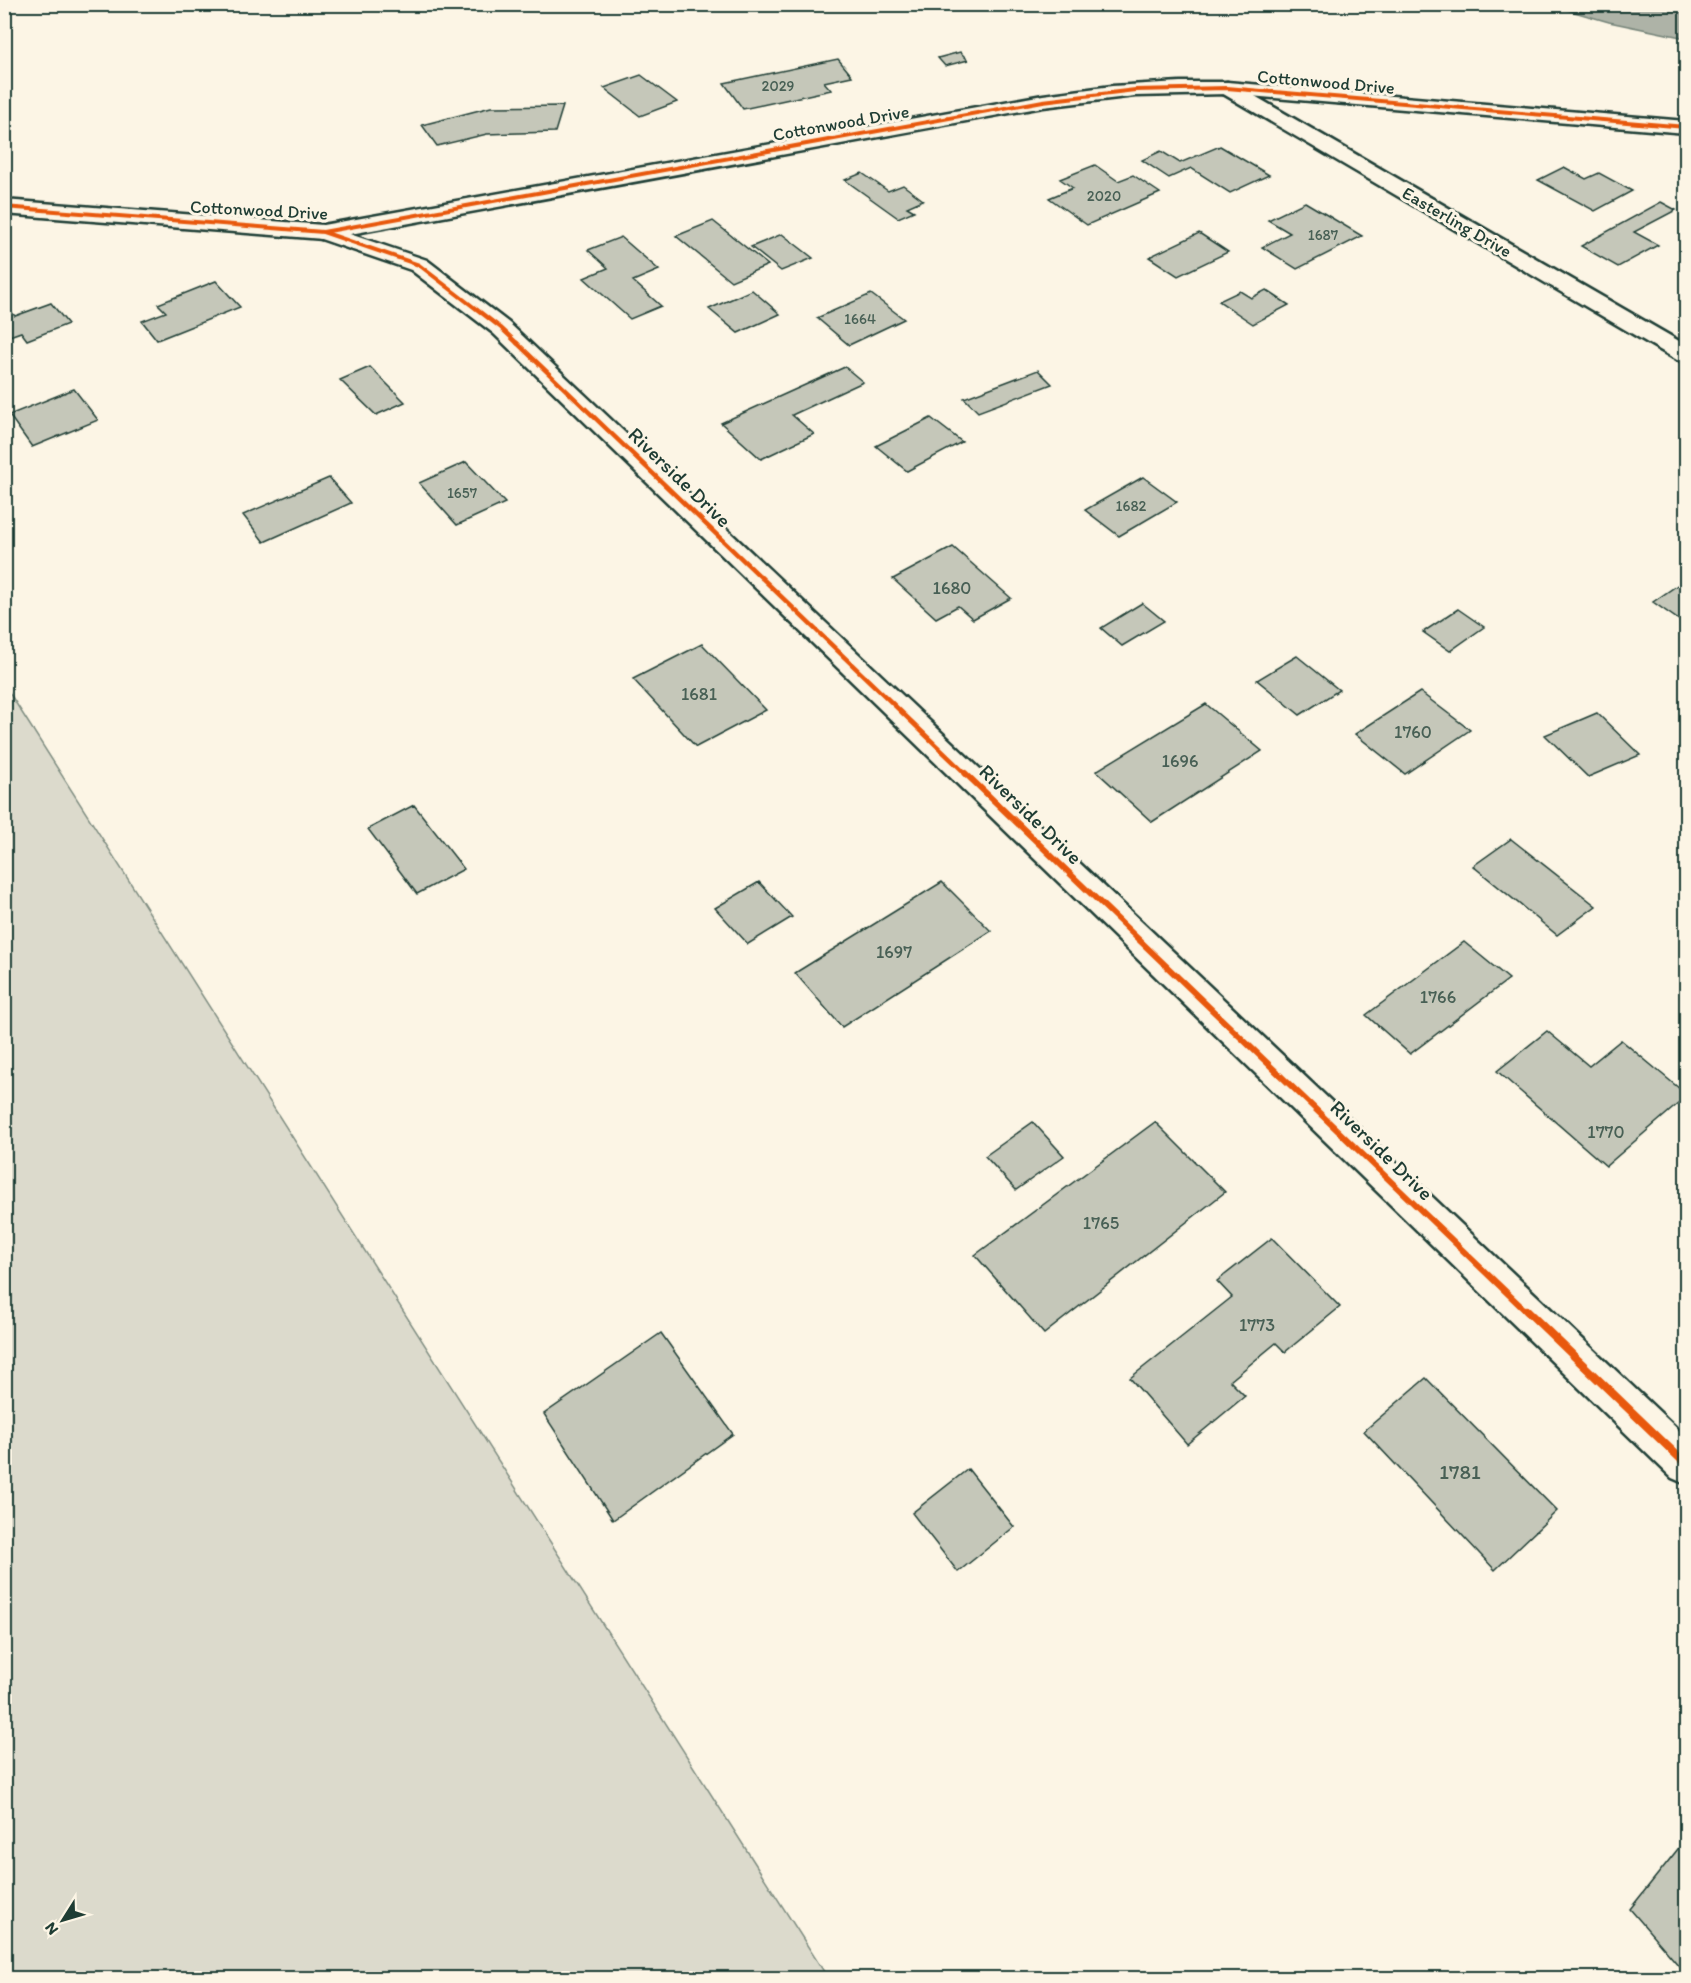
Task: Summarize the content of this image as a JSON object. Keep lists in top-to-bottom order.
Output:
{
  "streets": {
    "street": ["Cottonwood Drive", "Easterling Drive", "Riverside Drive"]
  },
  "crossings": [
    ["Cottonwood Drive", "Easterling Drive"],
    ["Cottonwood Drive", "Riverside Drive"]
  ],
  "house_numbers": [
    "2029",
    "2020",
    "1687",
    "1664",
    "1657",
    "1682",
    "1680",
    "1681",
    "1760",
    "1696",
    "1697",
    "1766",
    "1770",
    "1765",
    "1773",
    "1781"
  ],
  "north": "bottom left"
}
